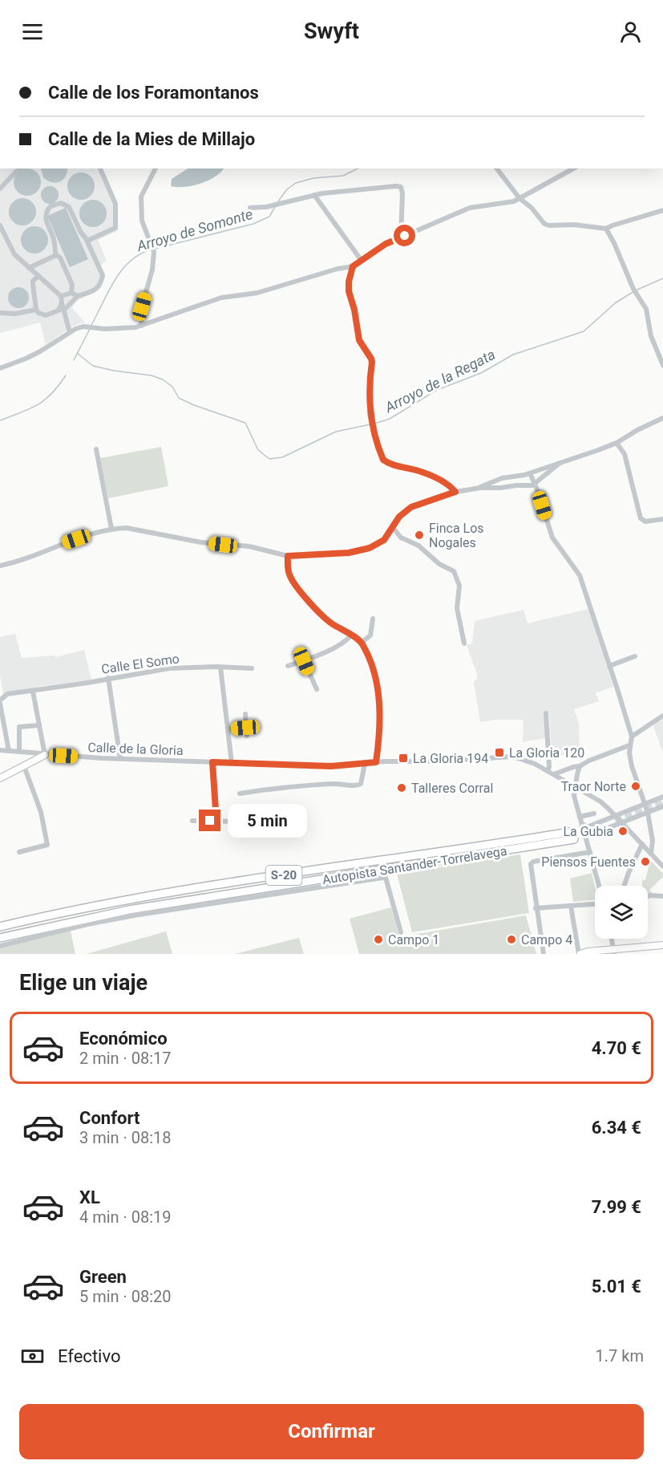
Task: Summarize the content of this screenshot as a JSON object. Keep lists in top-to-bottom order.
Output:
{
  "streets": {
    "highway": ["Autopista Santander-Torrelavega", "S-20"],
    "street": ["Calle El Somo", "Calle de la Gloria"]
  },
  "water": ["Arroyo de Somonte", "Arroyo de la Regata"],
  "places": {
    "other": [
      "Finca Los Nogales",
      "Traor Norte",
      "Talleres Corral",
      "La Gubia",
      "Piensos Fuentes",
      "Campo 1",
      "Campo 4"
    ],
    "transit": ["La Gloria 120", "La Gloria 194"]
  },
  "page": {
    "header": "Swyft",
    "banner": ["Calle de los Foramontanos", "Calle de la Mies de Millajo"],
    "bubble": "5 min",
    "heading": "Elige un viaje",
    "list": [
      {
        "name": "Económico",
        "note": "2 min · 08:17",
        "value": "4.70 €"
      },
      {
        "name": "Confort",
        "note": "3 min · 08:18",
        "value": "6.34 €"
      },
      {
        "name": "XL",
        "note": "4 min · 08:19",
        "value": "7.99 €"
      },
      {
        "name": "Green",
        "note": "5 min · 08:20",
        "value": "5.01 €"
      }
    ],
    "pay": ["Efectivo", "1.7 km"],
    "buttons": "Confirmar"
  }
}
